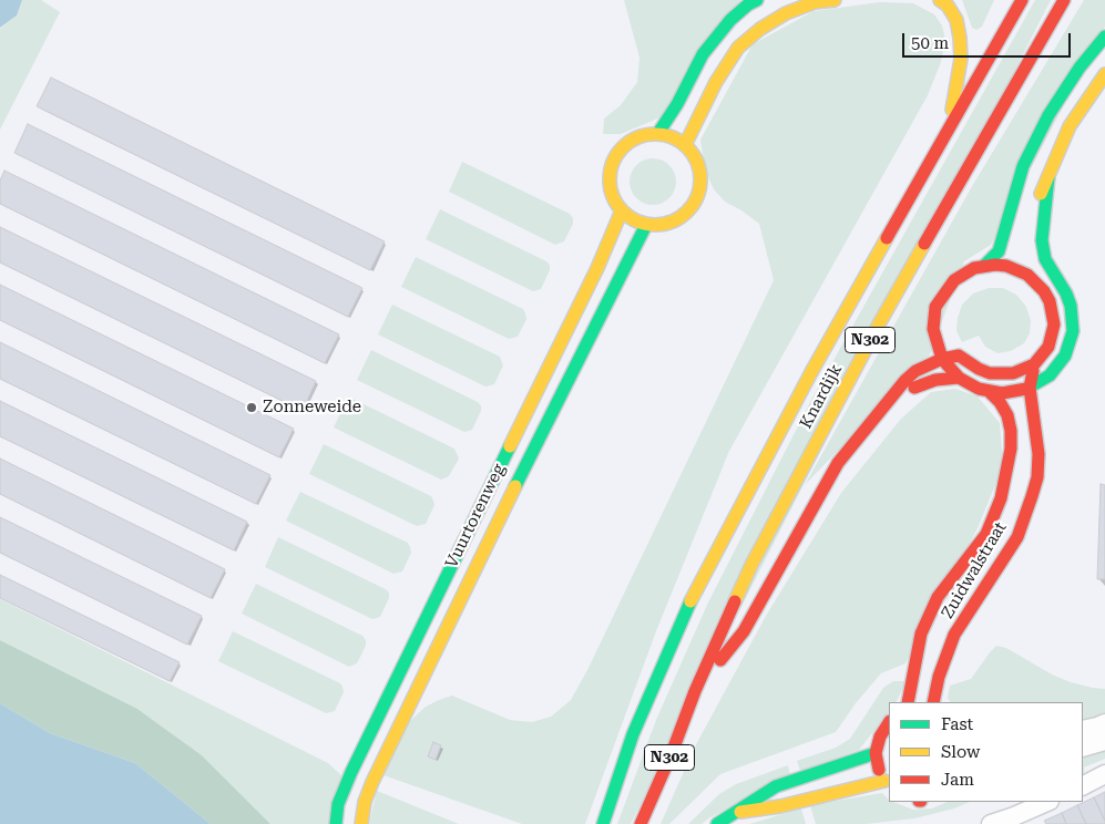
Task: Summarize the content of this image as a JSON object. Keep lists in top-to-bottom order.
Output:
{
  "streets": {
    "street": [
      "N302",
      "Knardijk",
      "Vuurtorenweg",
      "Zuidwalstraat"
    ]
  },
  "crossings": [
    ["N302", "Knardijk"],
    ["N302", "Zuidwalstraat"]
  ],
  "places": ["Zonneweide"],
  "legend": ["Fast", "Slow", "Jam"],
  "scale_bar": "50 m"
}
